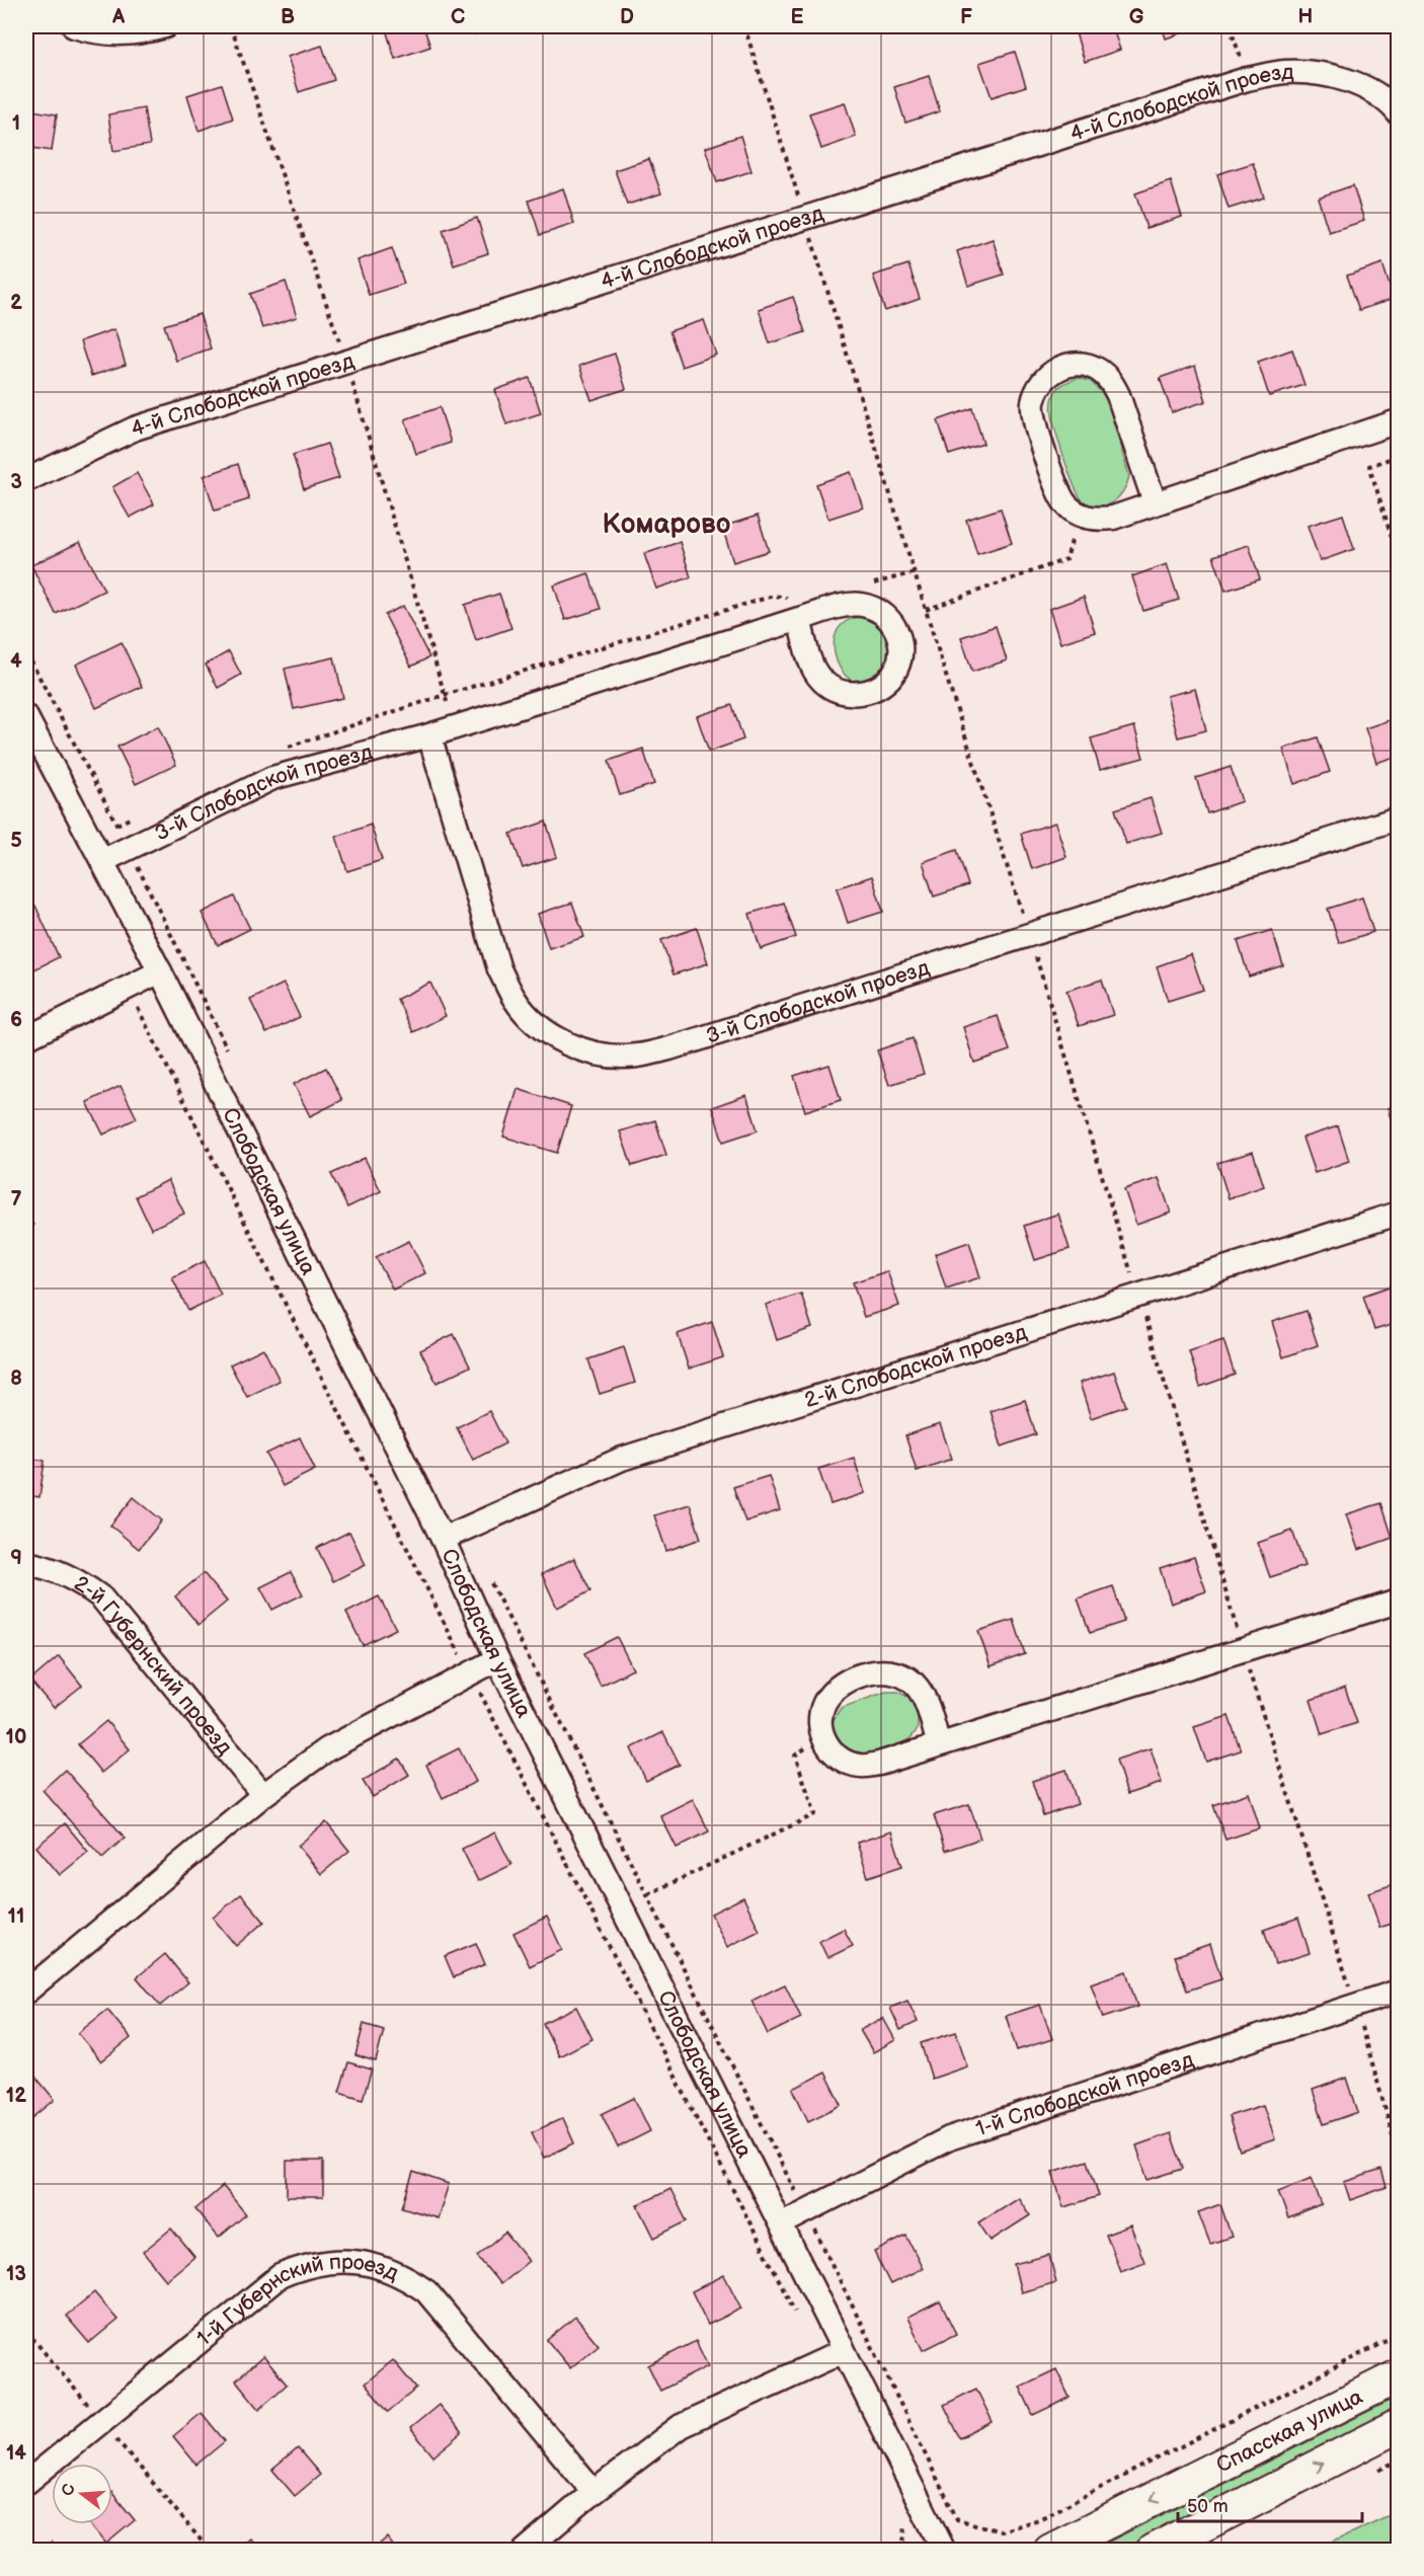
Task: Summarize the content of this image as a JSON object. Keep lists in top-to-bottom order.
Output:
{
  "streets": {
    "street": [
      "4-й Слободской проезд",
      "3-й Слободской проезд",
      "Слободская улица",
      "2-й Слободской проезд",
      "2-й Губернский проезд",
      "1-й Слободской проезд",
      "1-й Губернский проезд",
      "Спасская улица"
    ]
  },
  "crossings": [
    ["3-й Слободской проезд", "Слободская улица"],
    ["Слободская улица", "2-й Слободской проезд"],
    ["Слободская улица", "1-й Слободской проезд"]
  ],
  "districts": ["Комарово"],
  "scale_bar": "50 m",
  "north": "left",
  "grid": {
    "columns": [
      "A",
      "B",
      "C",
      "D",
      "E",
      "F",
      "G",
      "H"
    ],
    "rows": [
      "1",
      "2",
      "3",
      "4",
      "5",
      "6",
      "7",
      "8",
      "9",
      "10",
      "11",
      "12",
      "13",
      "14"
    ]
  }
}
